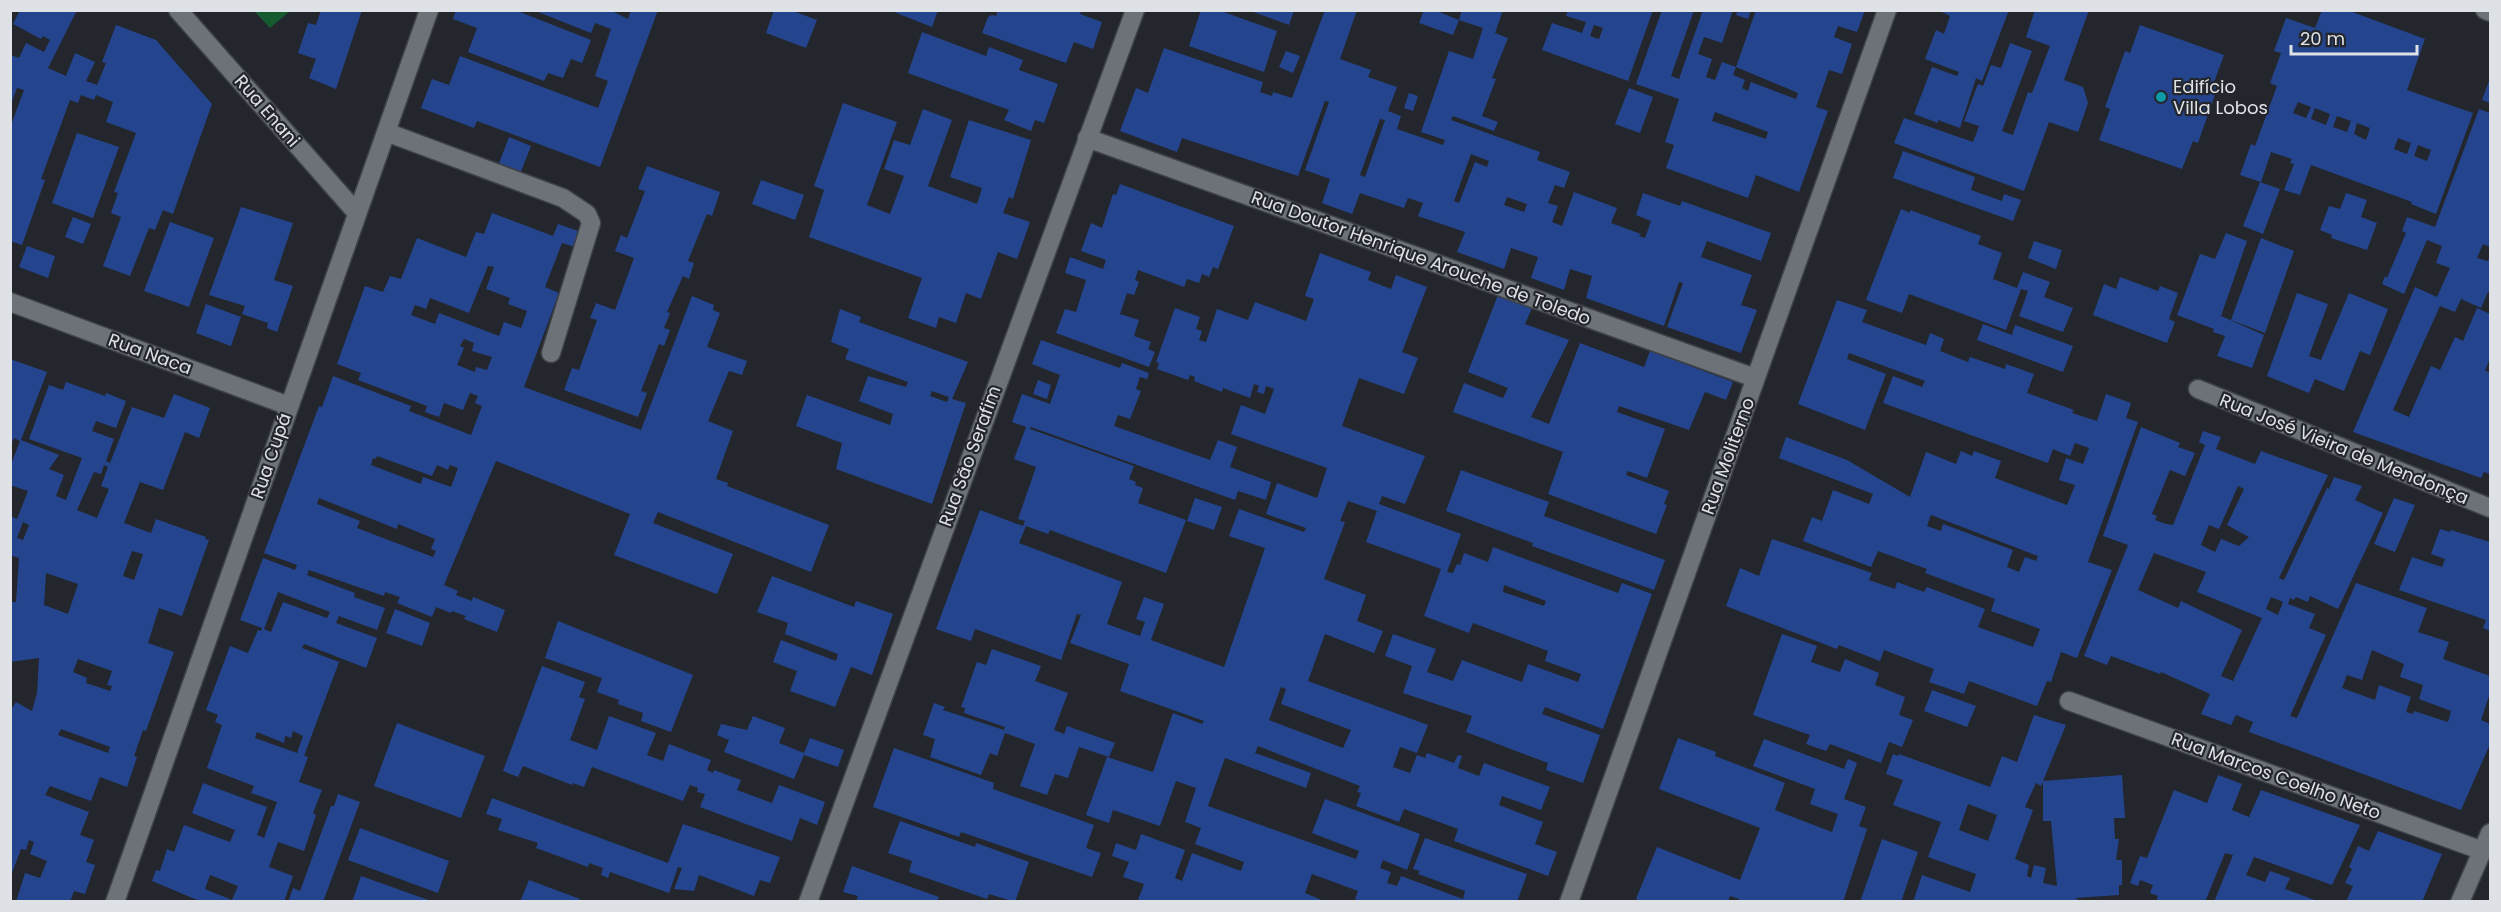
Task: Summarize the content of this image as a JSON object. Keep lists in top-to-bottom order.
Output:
{
  "streets": {
    "street": [
      "Rua Enani",
      "Rua Doutor Henrique Arouche de Toledo",
      "Rua Naca",
      "Rua José Vieira de Mendonça",
      "Rua Cupá",
      "Rua São Serafim",
      "Rua Moliterno",
      "Rua Marcos Coelho Neto"
    ]
  },
  "crossings": [
    ["Rua Enani", "Rua Cupá"],
    ["Rua Doutor Henrique Arouche de Toledo", "Rua São Serafim"],
    ["Rua Doutor Henrique Arouche de Toledo", "Rua Moliterno"],
    ["Rua Naca", "Rua Cupá"]
  ],
  "places": ["Edifício Villa Lobos"],
  "scale_bar": "20 m"
}
